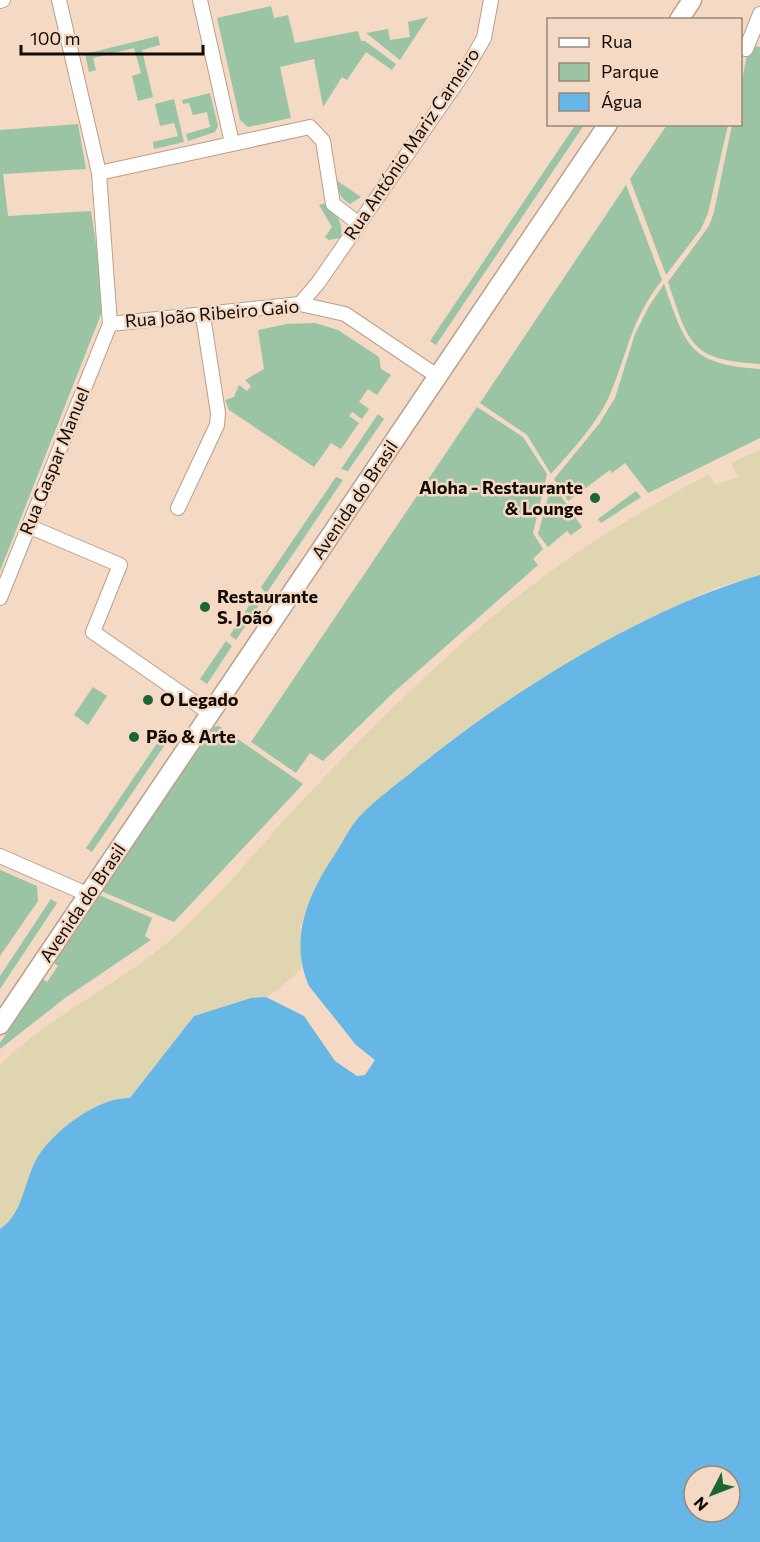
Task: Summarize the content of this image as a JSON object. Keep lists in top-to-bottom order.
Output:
{
  "streets": {
    "main road": ["Avenida do Brasil"],
    "street": ["Rua António Mariz Carneiro", "Rua João Ribeiro Gaio", "Rua Gaspar Manuel"]
  },
  "crossings": [
    ["Rua António Mariz Carneiro", "Rua João Ribeiro Gaio"],
    ["Rua João Ribeiro Gaio", "Rua Gaspar Manuel"],
    ["Rua João Ribeiro Gaio", "Avenida do Brasil"]
  ],
  "places": [
    "Aloha - Restaurante & Lounge",
    "Restaurante S. João",
    "O Legado",
    "Pão & Arte"
  ],
  "legend": ["Rua", "Parque", "Água"],
  "scale_bar": "100 m",
  "north": "bottom left"
}
